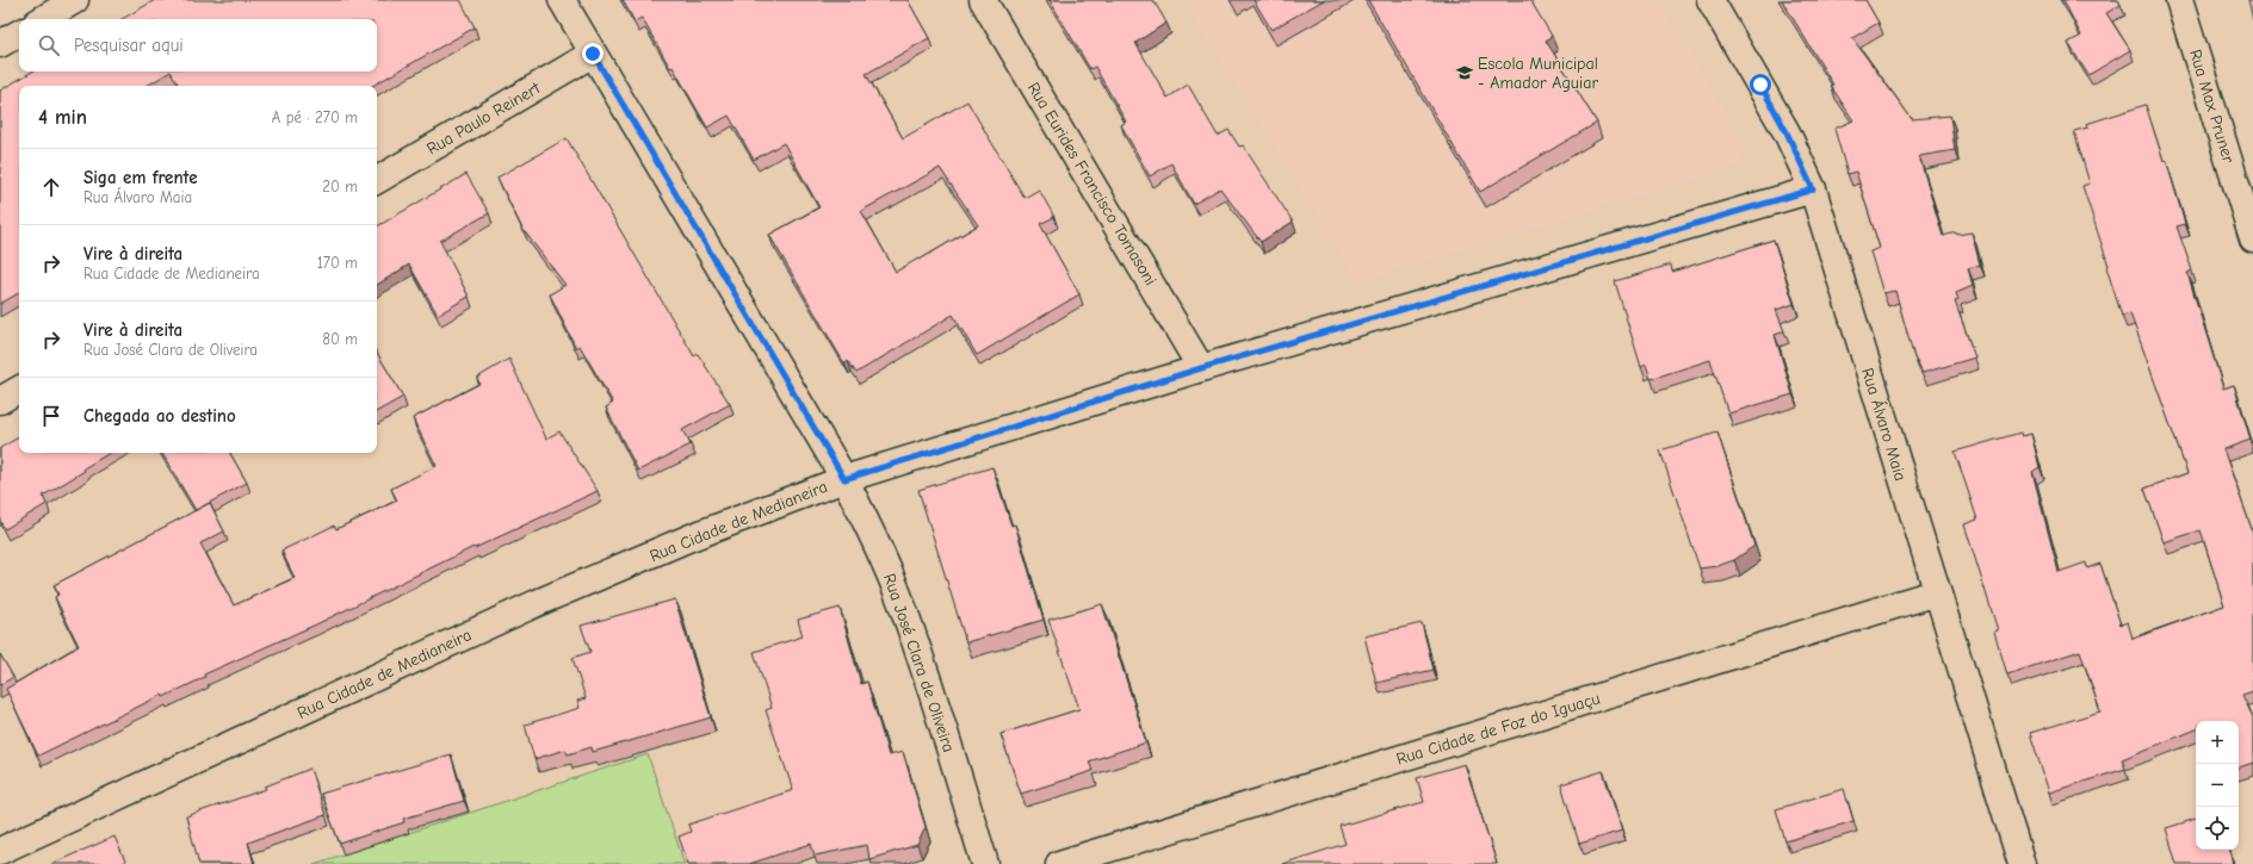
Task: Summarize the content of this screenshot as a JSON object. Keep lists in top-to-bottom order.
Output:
{
  "streets": {
    "street": [
      "Rua Max Pruner",
      "Rua Paulo Reinert",
      "Rua Eurides Francisco Tomasoni",
      "Rua Álvaro Maia",
      "Rua Cidade de Medianeira",
      "Rua José Clara de Oliveira",
      "Rua Cidade de Foz do Iguaçu"
    ]
  },
  "crossings": [
    ["Rua Paulo Reinert", "Rua José Clara de Oliveira"],
    ["Rua Eurides Francisco Tomasoni", "Rua Cidade de Medianeira"],
    ["Rua Álvaro Maia", "Rua Cidade de Medianeira"],
    ["Rua Álvaro Maia", "Rua Cidade de Foz do Iguaçu"],
    ["Rua Cidade de Medianeira", "Rua José Clara de Oliveira"]
  ],
  "places": {
    "school or university": ["Escola Municipal - Amador Aguiar"]
  },
  "page": {
    "search": "Pesquisar aqui",
    "heading": ["4 min", "A pé · 270 m"],
    "list": [
      ["Siga em frente", "Rua Álvaro Maia", "20 m"],
      ["Vire à direita", "Rua Cidade de Medianeira", "170 m"],
      ["Vire à direita", "Rua José Clara de Oliveira", "80 m"],
      "Chegada ao destino"
    ],
    "map_buttons": ["+", "−"]
  }
}
